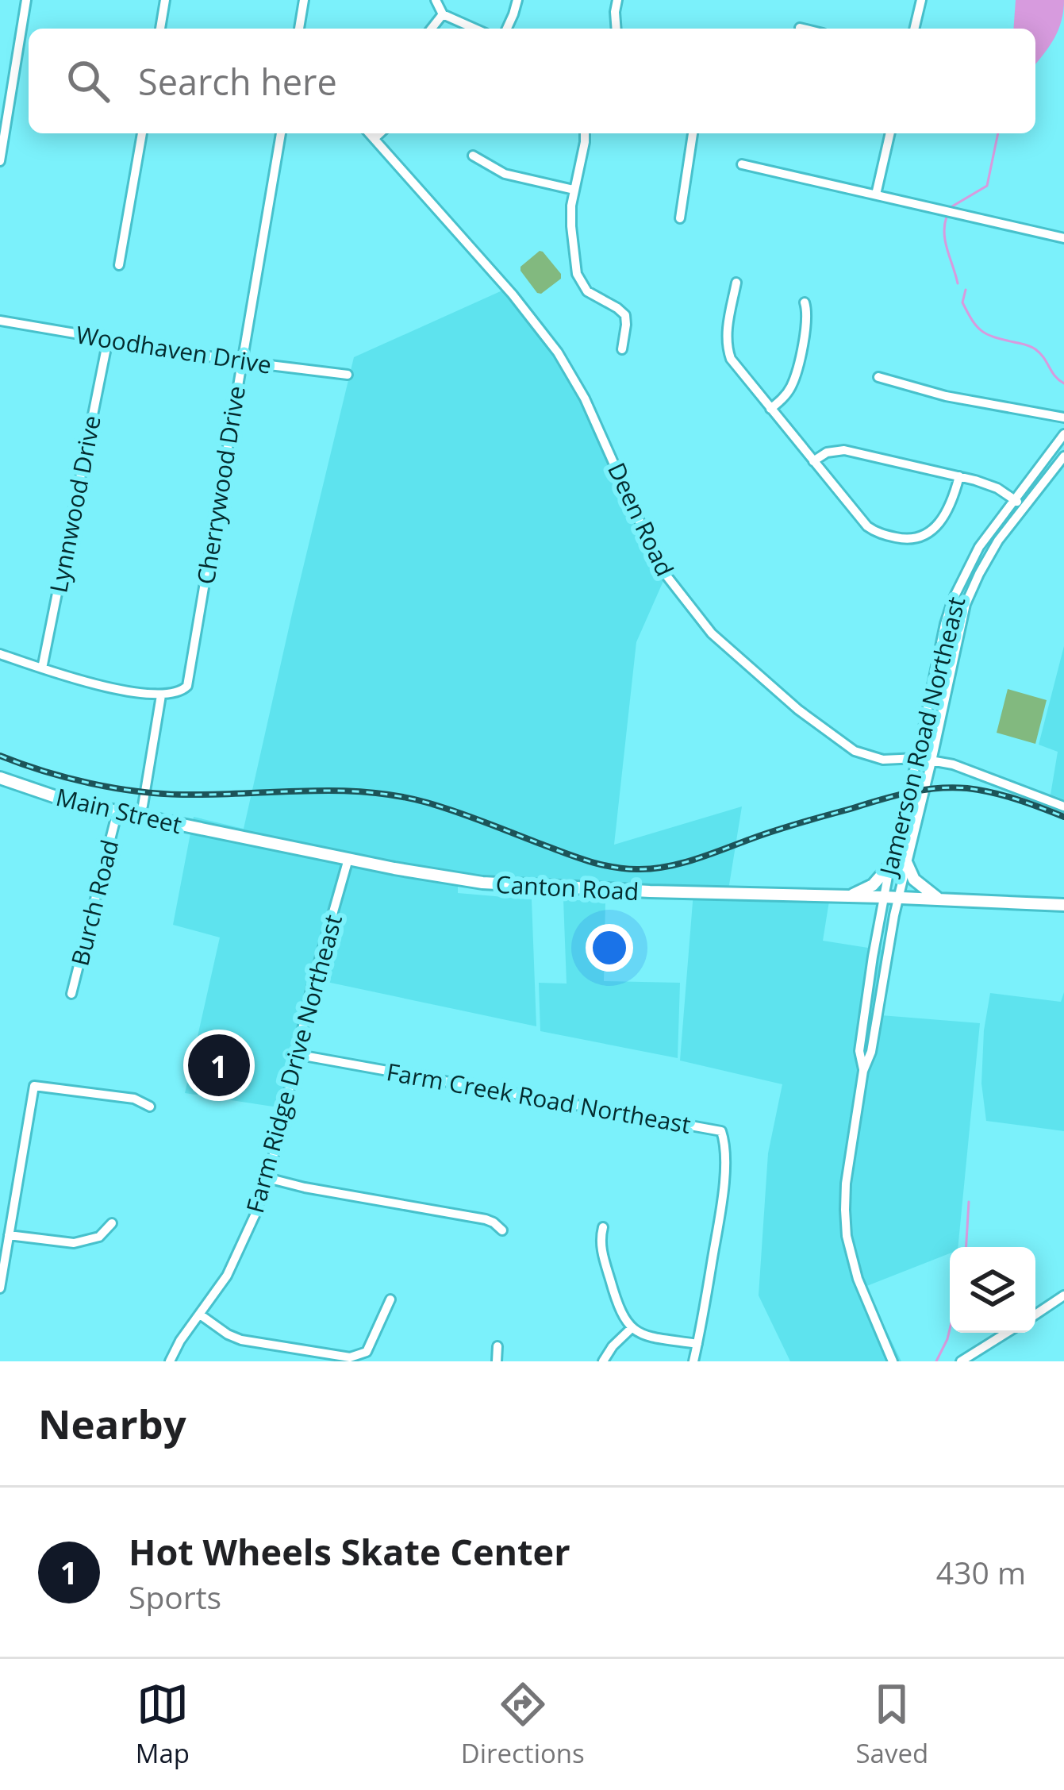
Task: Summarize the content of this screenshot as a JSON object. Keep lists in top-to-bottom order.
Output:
{
  "streets": {
    "main road": ["Main Street", "Canton Road"],
    "street": [
      "Woodhaven Drive",
      "Cherrywood Drive",
      "Lynnwood Drive",
      "Deen Road",
      "Jamerson Road Northeast",
      "Burch Road",
      "Farm Ridge Drive Northeast",
      "Farm Creek Road Northeast"
    ]
  },
  "crossings": [
    ["Woodhaven Drive", "Cherrywood Drive"],
    ["Woodhaven Drive", "Lynnwood Drive"],
    ["Deen Road", "Jamerson Road Northeast"],
    ["Jamerson Road Northeast", "Canton Road"],
    ["Main Street", "Canton Road"],
    ["Main Street", "Burch Road"],
    ["Canton Road", "Farm Ridge Drive Northeast"],
    ["Farm Ridge Drive Northeast", "Farm Creek Road Northeast"]
  ],
  "page": {
    "search": "Search here",
    "pins": "1",
    "heading": "Nearby",
    "list": [
      {
        "mark": "1",
        "name": "Hot Wheels Skate Center",
        "note": "Sports",
        "value": "430 m"
      }
    ],
    "nav": ["Map", "Directions", "Saved"]
  }
}
